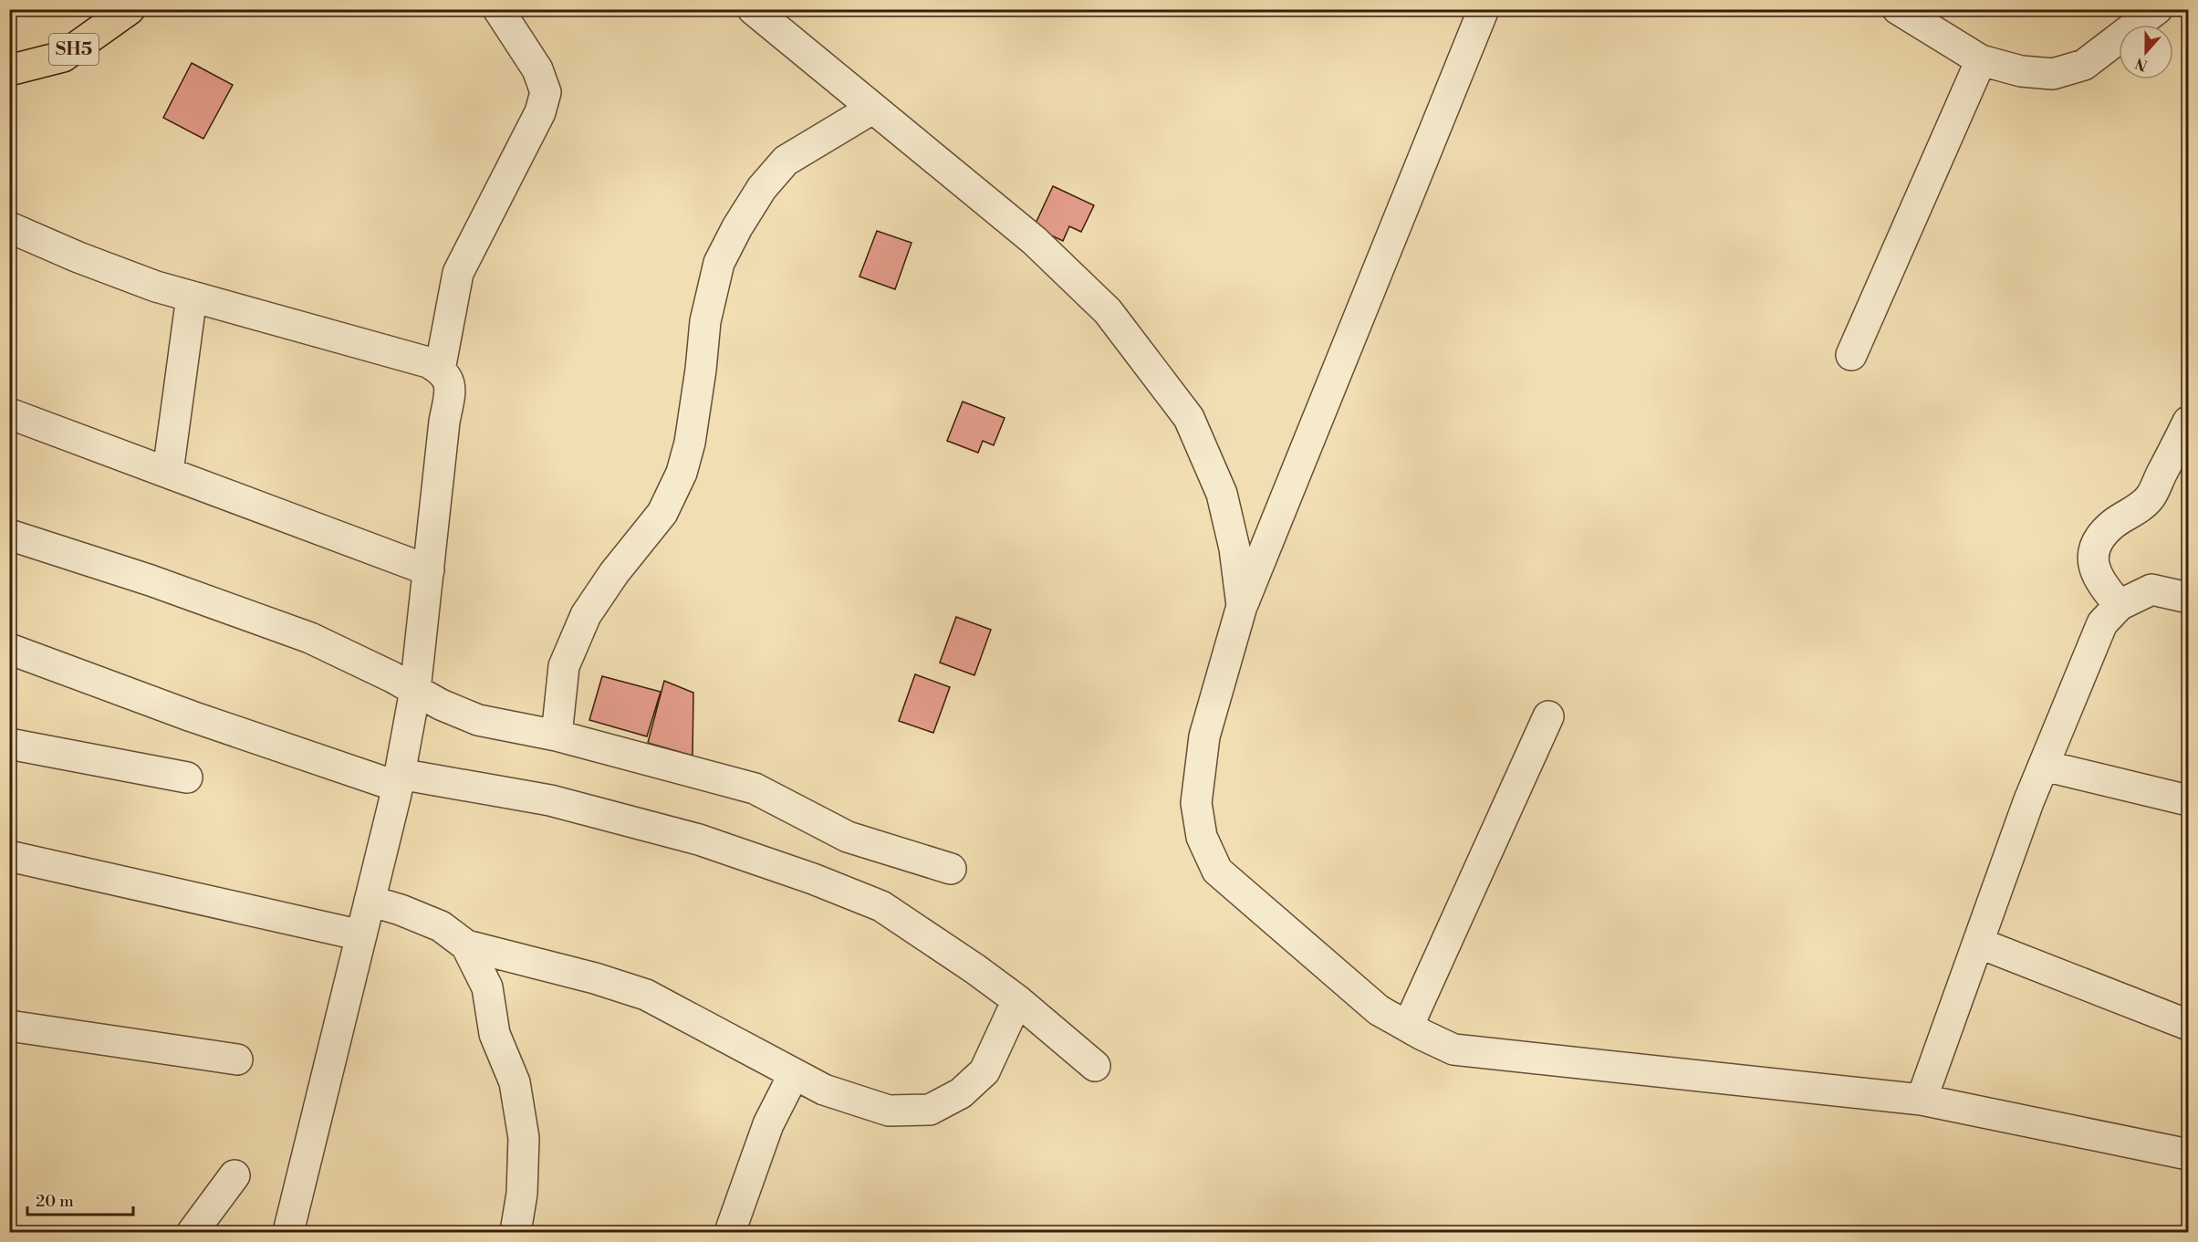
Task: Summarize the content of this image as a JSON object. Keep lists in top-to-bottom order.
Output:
{
  "streets": {
    "main road": ["SH5"]
  },
  "scale_bar": "20 m",
  "north": "bottom"
}
